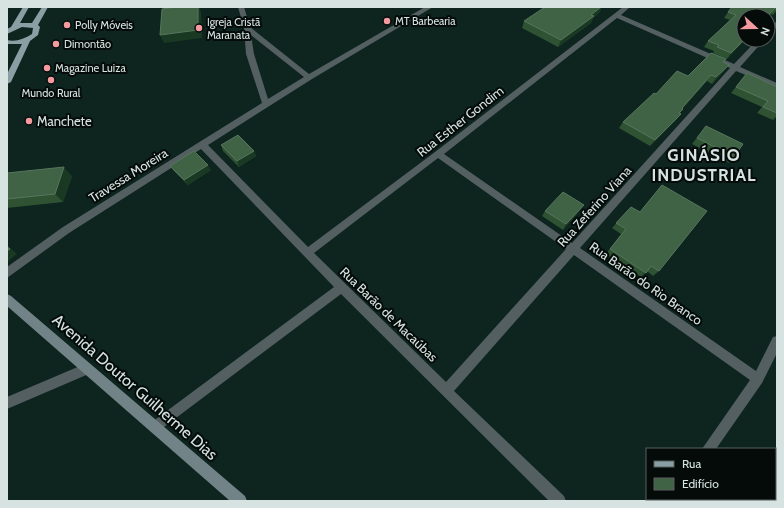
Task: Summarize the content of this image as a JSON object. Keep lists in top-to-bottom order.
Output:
{
  "streets": {
    "main road": ["Avenida Doutor Guilherme Dias"],
    "street": [
      "Rua Esther Gondim",
      "Travessa Moreira",
      "Rua Zeferino Viana",
      "Rua Barão do Rio Branco",
      "Rua Barão de Macaúbas"
    ]
  },
  "crossings": [
    ["Rua Esther Gondim", "Rua Barão do Rio Branco"],
    ["Rua Esther Gondim", "Rua Barão de Macaúbas"],
    ["Travessa Moreira", "Rua Barão de Macaúbas"],
    ["Rua Zeferino Viana", "Rua Barão do Rio Branco"],
    ["Rua Zeferino Viana", "Rua Barão de Macaúbas"]
  ],
  "districts": ["GINÁSIO INDUSTRIAL"],
  "places": [
    "MT Barbearia",
    "Polly Móveis",
    "Igreja Cristã Maranata",
    "Dimontão",
    "Magazine Luiza",
    "Mundo Rural",
    "Manchete"
  ],
  "legend": ["Rua", "Edifício"],
  "north": "right"
}
